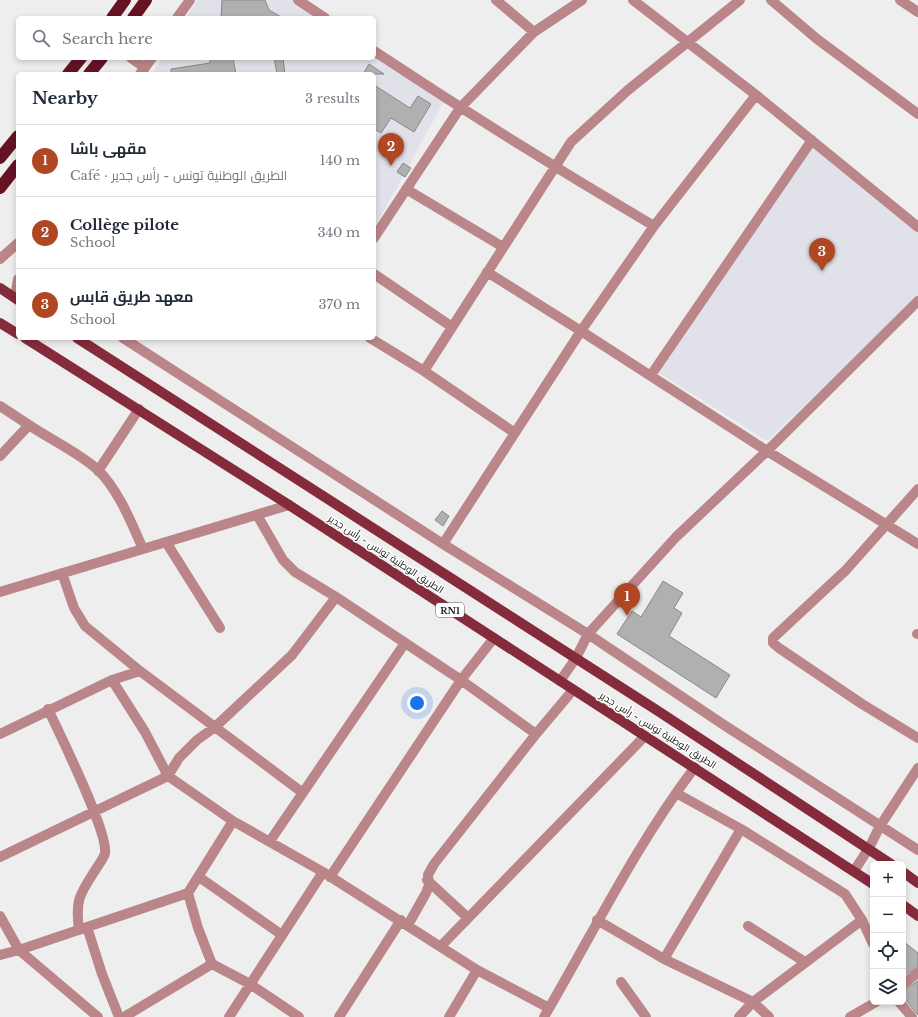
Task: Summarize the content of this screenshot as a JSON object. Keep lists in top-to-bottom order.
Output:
{
  "streets": {
    "main road": ["الطريق الوطنية تونس - رأس جدير", "RN1"]
  },
  "page": {
    "search": "Search here",
    "heading": ["Nearby", "3 results"],
    "list": [
      {
        "mark": "1",
        "name": "مقهى باشا",
        "note": "Café · الطريق الوطنية تونس - رأس جدير",
        "value": "140 m"
      },
      {
        "mark": "2",
        "name": "Collège pilote",
        "note": "School",
        "value": "340 m"
      },
      {
        "mark": "3",
        "name": "معهد طريق قابس",
        "note": "School",
        "value": "370 m"
      }
    ],
    "pins": ["2", "3", "1"],
    "map_buttons": ["+", "−"]
  }
}
